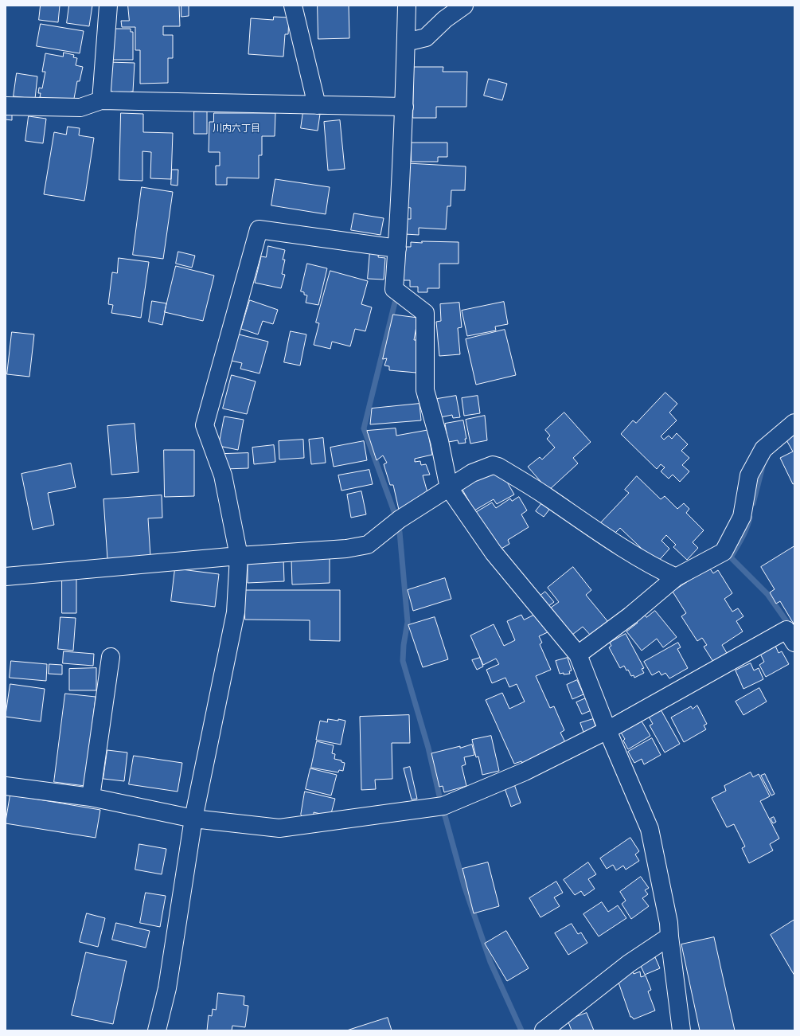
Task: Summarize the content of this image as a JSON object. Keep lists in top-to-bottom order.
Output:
{
  "districts": ["川内六丁目"]
}
